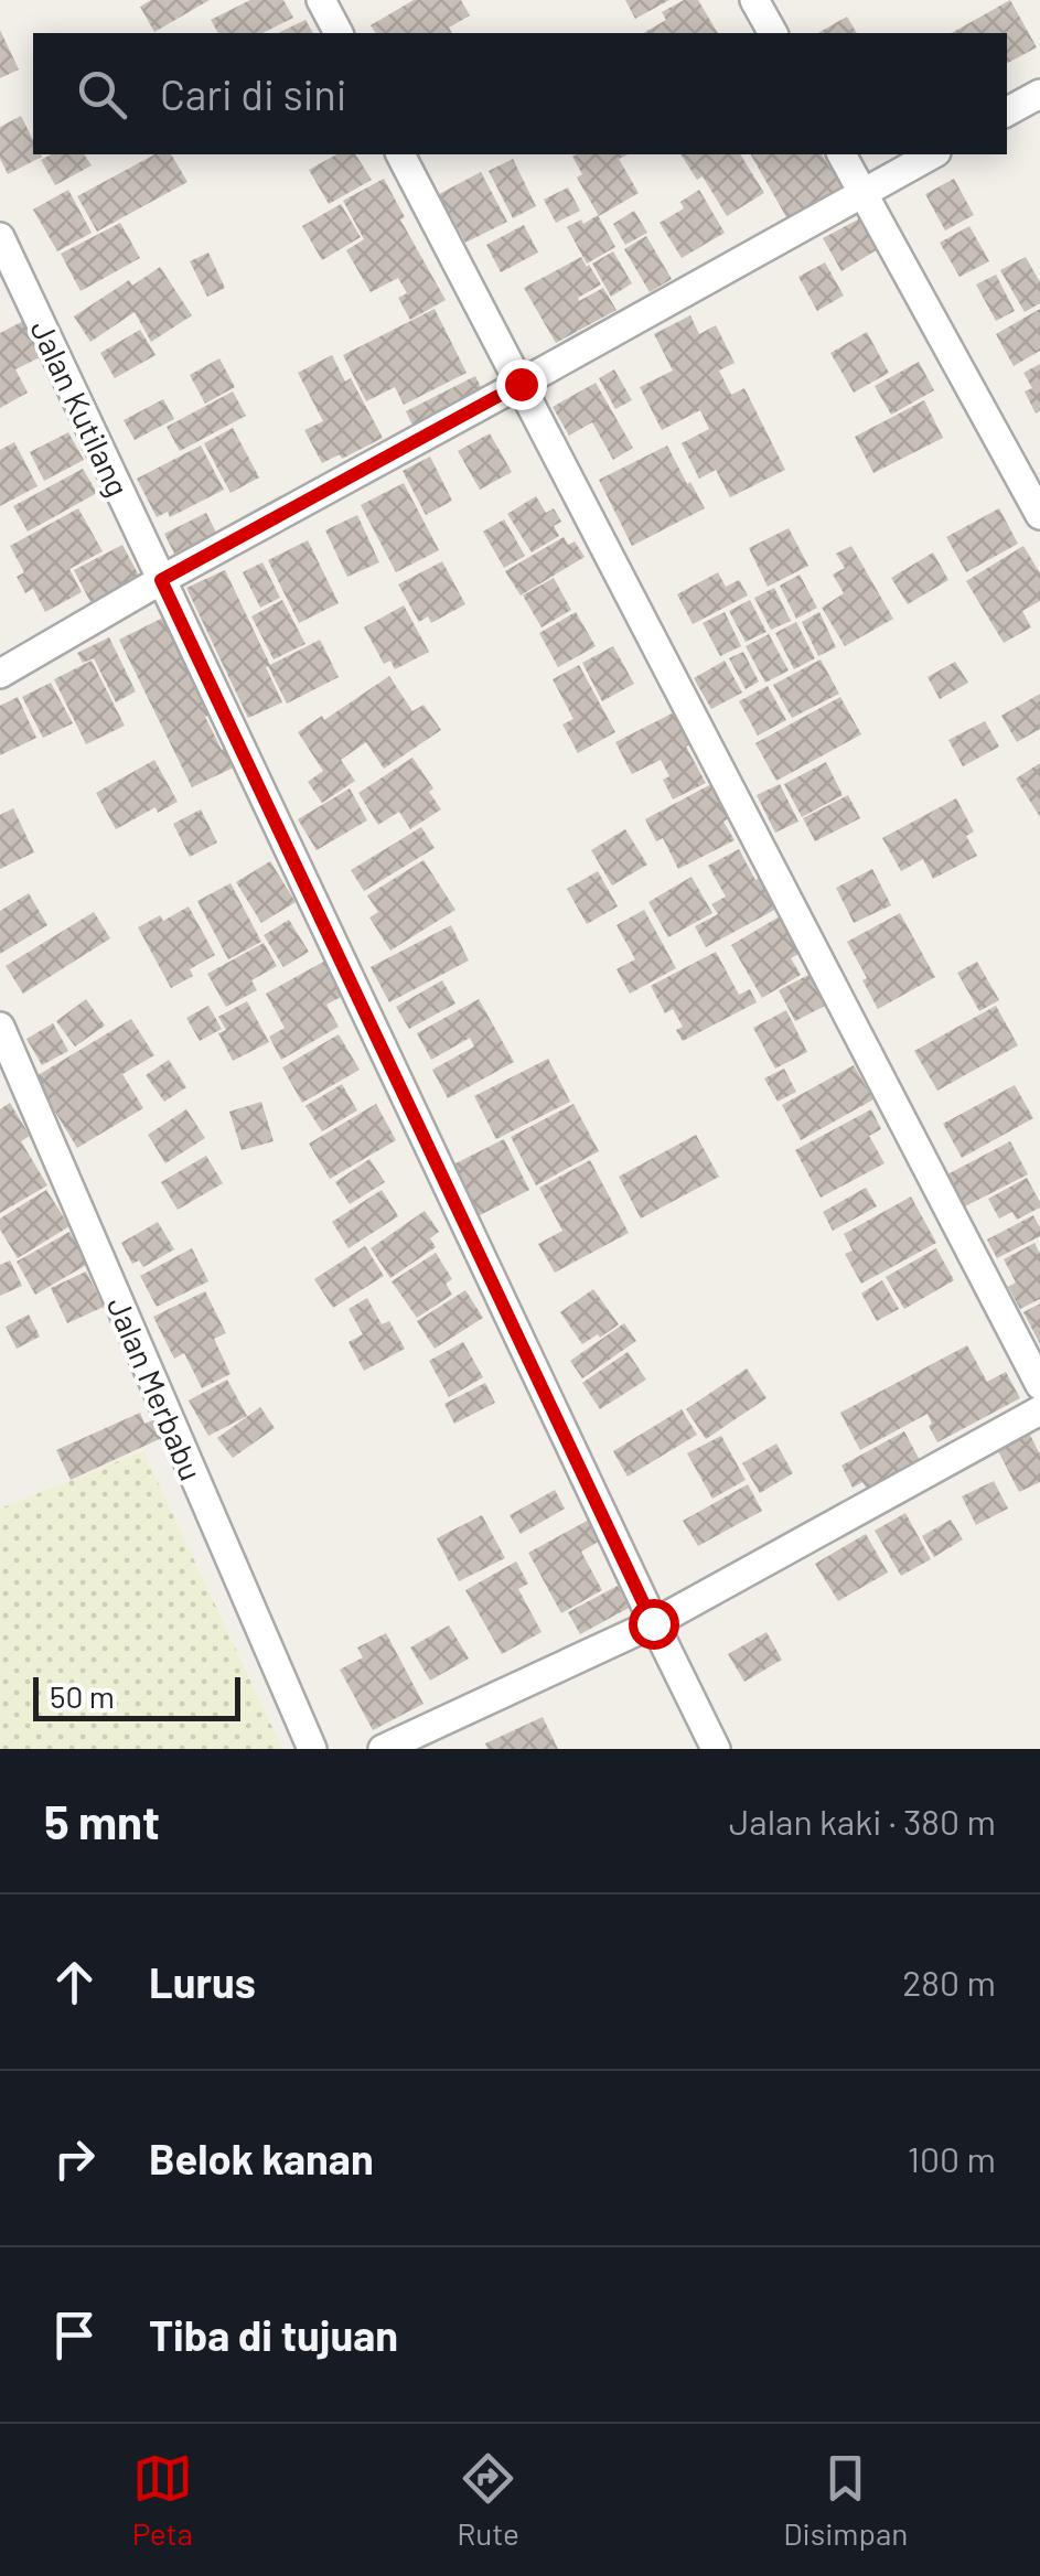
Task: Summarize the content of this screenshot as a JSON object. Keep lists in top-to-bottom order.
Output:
{
  "streets": {
    "street": ["Jalan Kutilang", "Jalan Merbabu"]
  },
  "scale_bar": "50 m",
  "page": {
    "search": "Cari di sini",
    "scale": "50 m",
    "heading": ["5 mnt", "Jalan kaki · 380 m"],
    "list": [
      ["Lurus", "280 m"],
      ["Belok kanan", "100 m"],
      "Tiba di tujuan"
    ],
    "nav": ["Peta", "Rute", "Disimpan"]
  }
}
